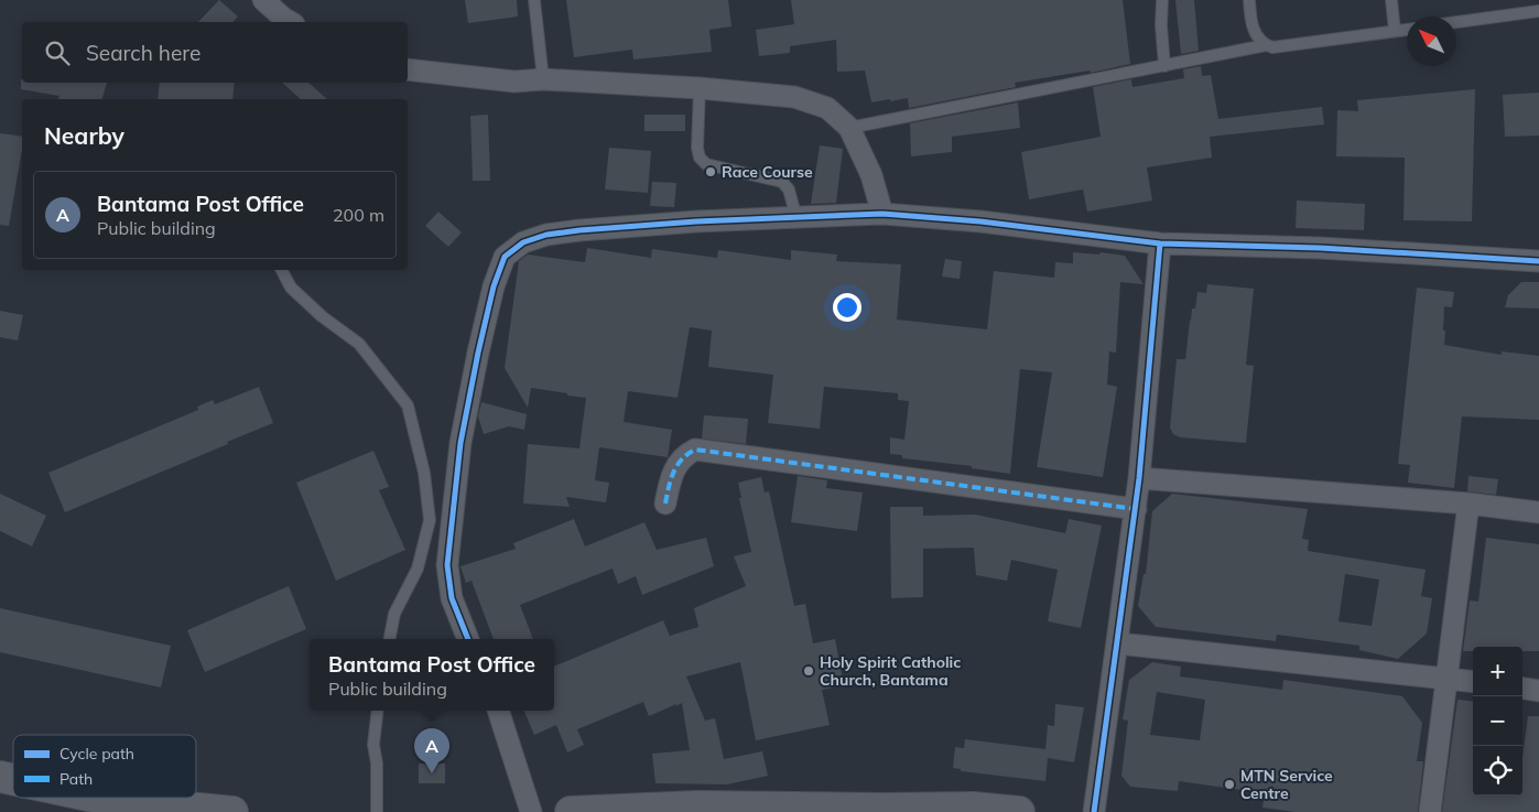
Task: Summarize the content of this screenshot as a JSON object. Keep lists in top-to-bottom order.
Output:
{
  "places": ["Race Course", "Holy Spirit Catholic Church, Bantama", "MTN Service Centre"],
  "legend": ["Cycle path", "Path"],
  "north": "top left",
  "page": {
    "search": "Search here",
    "heading": "Nearby",
    "list": [
      {
        "mark": "A",
        "name": "Bantama Post Office",
        "note": "Public building",
        "value": "200 m"
      }
    ],
    "popup": ["Bantama Post Office", "Public building"],
    "map_buttons": ["+", "−"],
    "pins": "A"
  }
}
